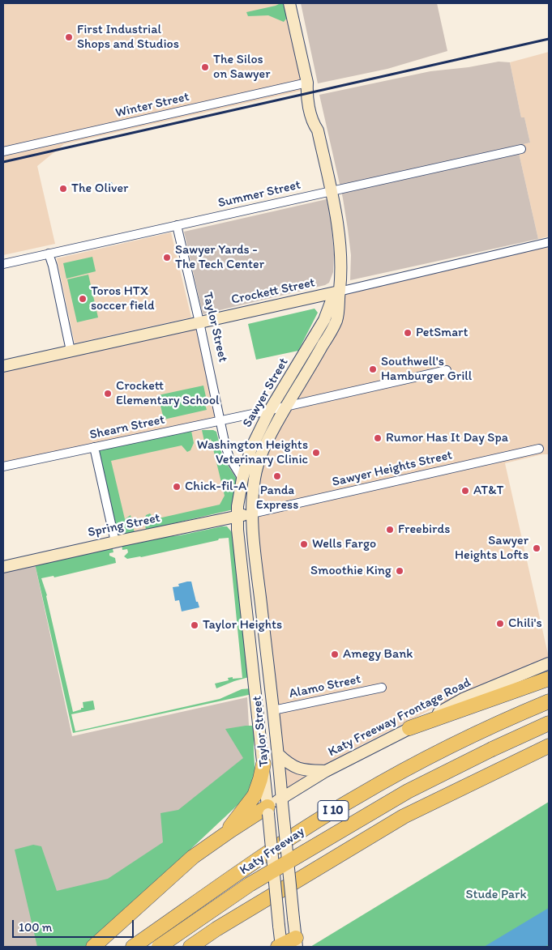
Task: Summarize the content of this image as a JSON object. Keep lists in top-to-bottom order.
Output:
{
  "streets": {
    "highway": ["I 10", "Katy Freeway"],
    "main road": [
      "Crockett Street",
      "Taylor Street",
      "Sawyer Street",
      "Spring Street",
      "Katy Freeway Frontage Road"
    ],
    "street": [
      "Winter Street",
      "Summer Street",
      "Shearn Street",
      "Sawyer Heights Street",
      "Alamo Street"
    ]
  },
  "crossings": [
    ["Winter Street", "Sawyer Street"],
    ["Summer Street", "Taylor Street"],
    ["Summer Street", "Sawyer Street"],
    ["Crockett Street", "Taylor Street"],
    ["Crockett Street", "Sawyer Street"],
    ["Taylor Street", "Sawyer Street"],
    ["Taylor Street", "Shearn Street"],
    ["Taylor Street", "Sawyer Heights Street"],
    ["Taylor Street", "Spring Street"],
    ["Taylor Street", "Alamo Street"],
    ["Taylor Street", "Katy Freeway Frontage Road"],
    ["Sawyer Street", "Shearn Street"],
    ["Sawyer Street", "Sawyer Heights Street"],
    ["Sawyer Street", "Spring Street"],
    ["Sawyer Heights Street", "Spring Street"]
  ],
  "parks": ["Stude Park"],
  "places": [
    "First Industrial Shops and Studios",
    "The Silos on Sawyer",
    "The Oliver",
    "Sawyer Yards - The Tech Center",
    "Toros HTX soccer field",
    "PetSmart",
    "Southwell's Hamburger Grill",
    "Crockett Elementary School",
    "Rumor Has It Day Spa",
    "Washington Heights Veterinary Clinic",
    "Panda Express",
    "Chick-fil-A",
    "AT&T",
    "Freebirds",
    "Wells Fargo",
    "Sawyer Heights Lofts",
    "Smoothie King",
    "Chili's",
    "Taylor Heights",
    "Amegy Bank"
  ],
  "scale_bar": "100 m"
}
